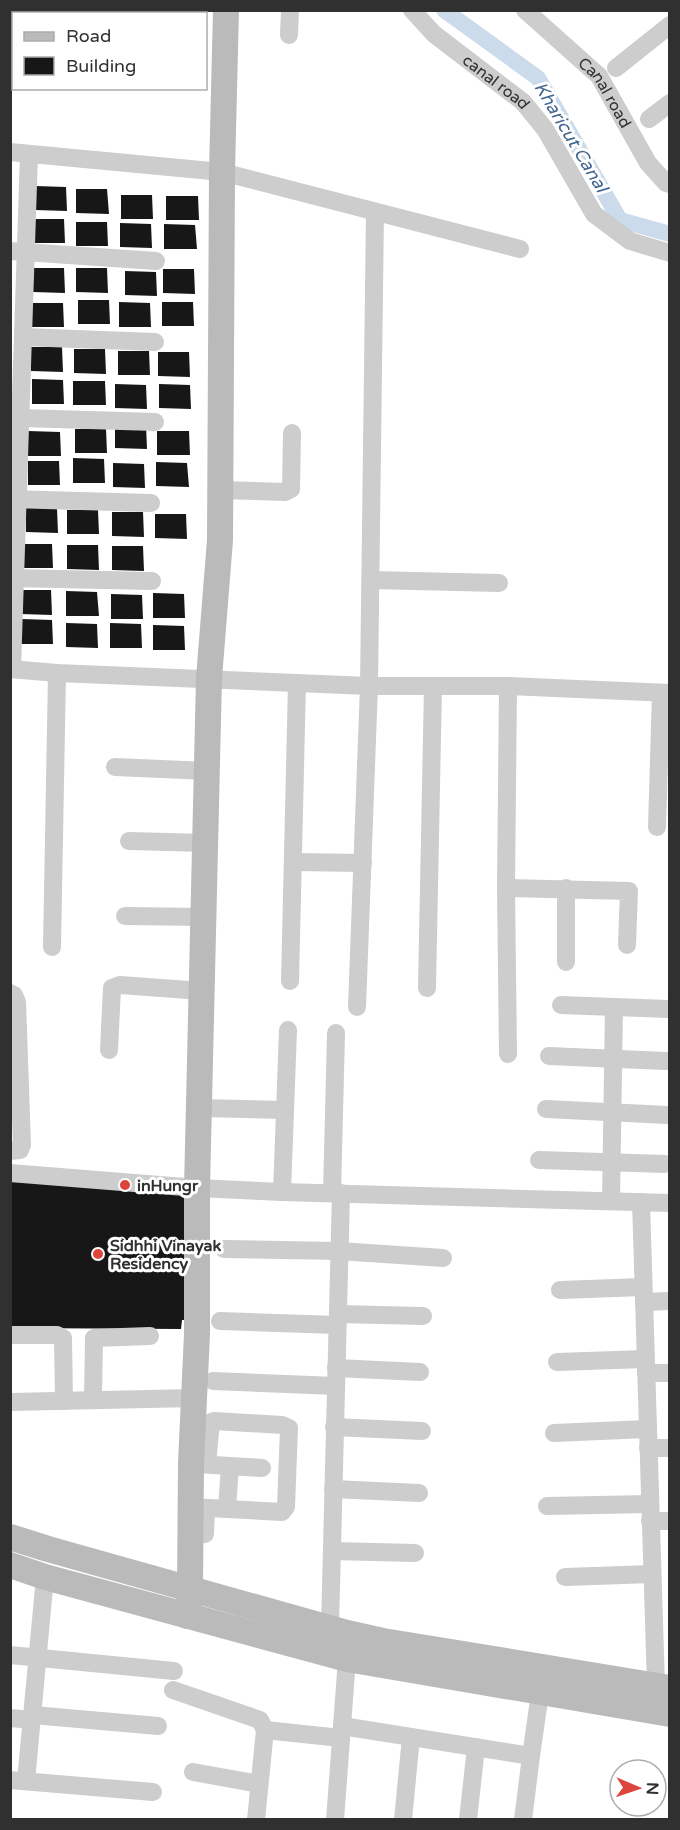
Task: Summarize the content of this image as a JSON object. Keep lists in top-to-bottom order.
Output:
{
  "streets": {
    "street": ["canal road", "Canal road"]
  },
  "water": ["Kharicut Canal"],
  "places": ["inHungr", "Sidhhi Vinayak Residency"],
  "legend": ["Road", "Building"],
  "north": "right"
}
